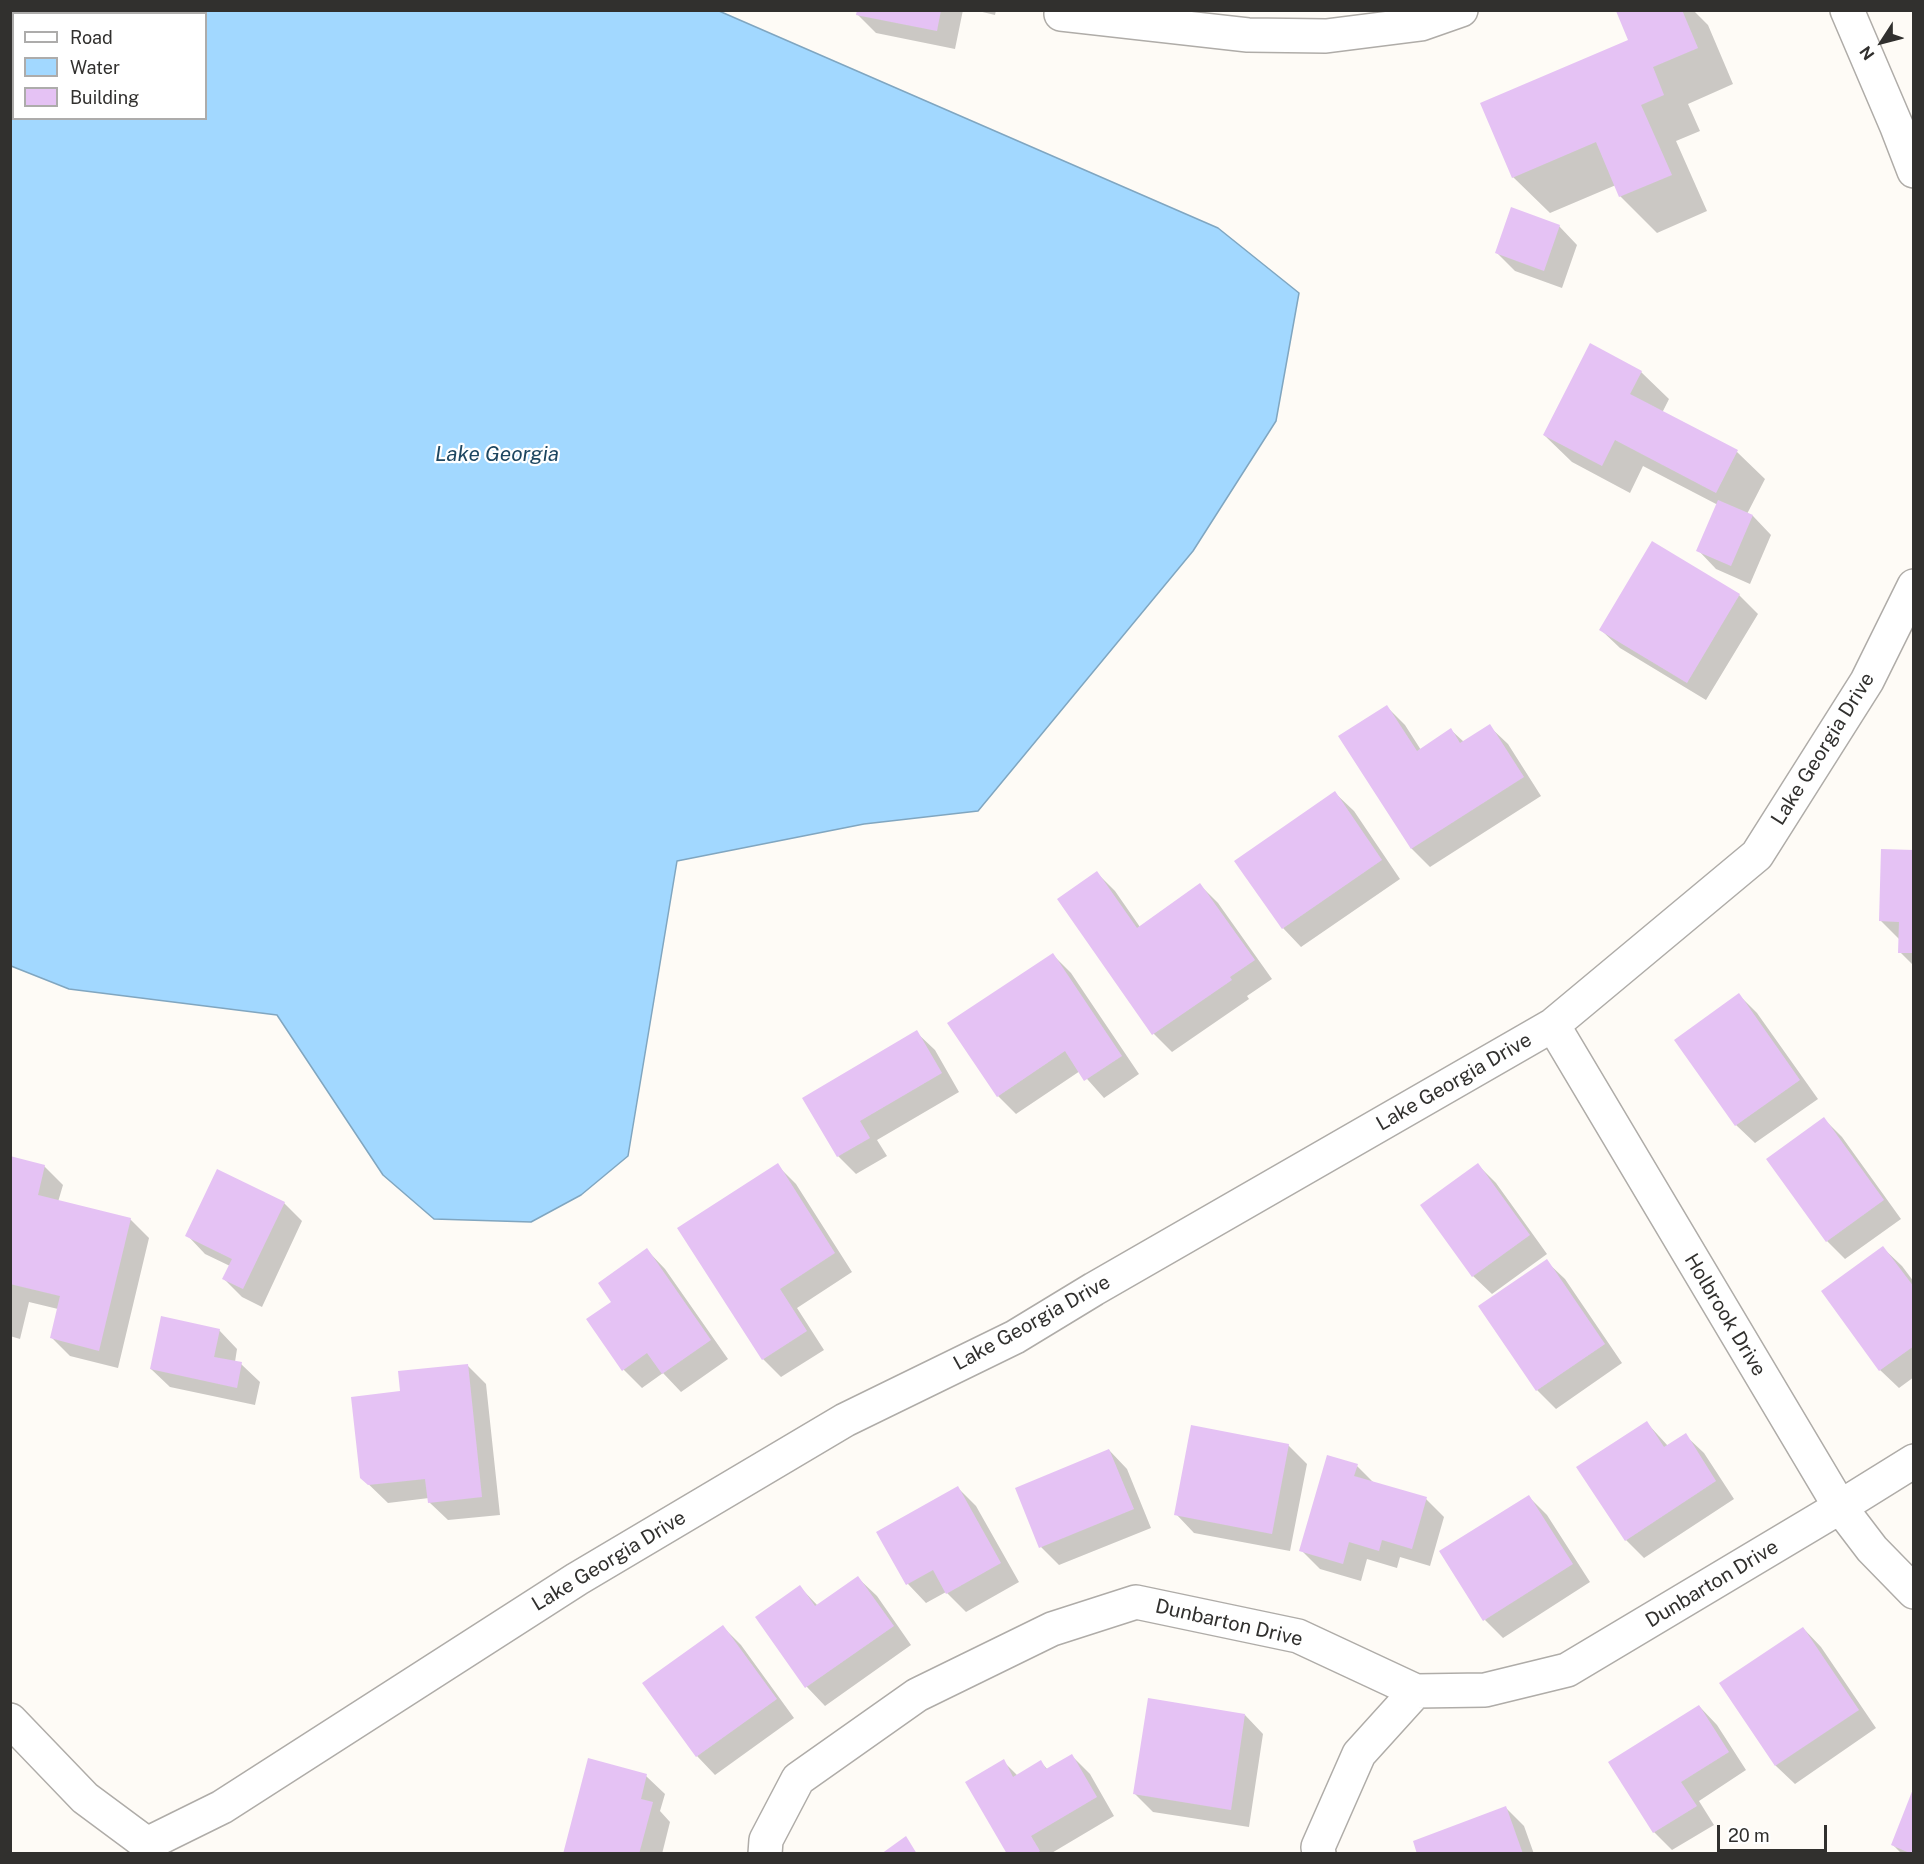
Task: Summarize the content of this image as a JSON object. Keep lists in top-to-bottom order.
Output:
{
  "streets": {
    "street": ["Lake Georgia Drive", "Holbrook Drive", "Dunbarton Drive"]
  },
  "crossings": [
    ["Lake Georgia Drive", "Holbrook Drive"],
    ["Holbrook Drive", "Dunbarton Drive"]
  ],
  "water": ["Lake Georgia"],
  "legend": ["Road", "Water", "Building"],
  "scale_bar": "20 m",
  "north": "bottom left"
}
